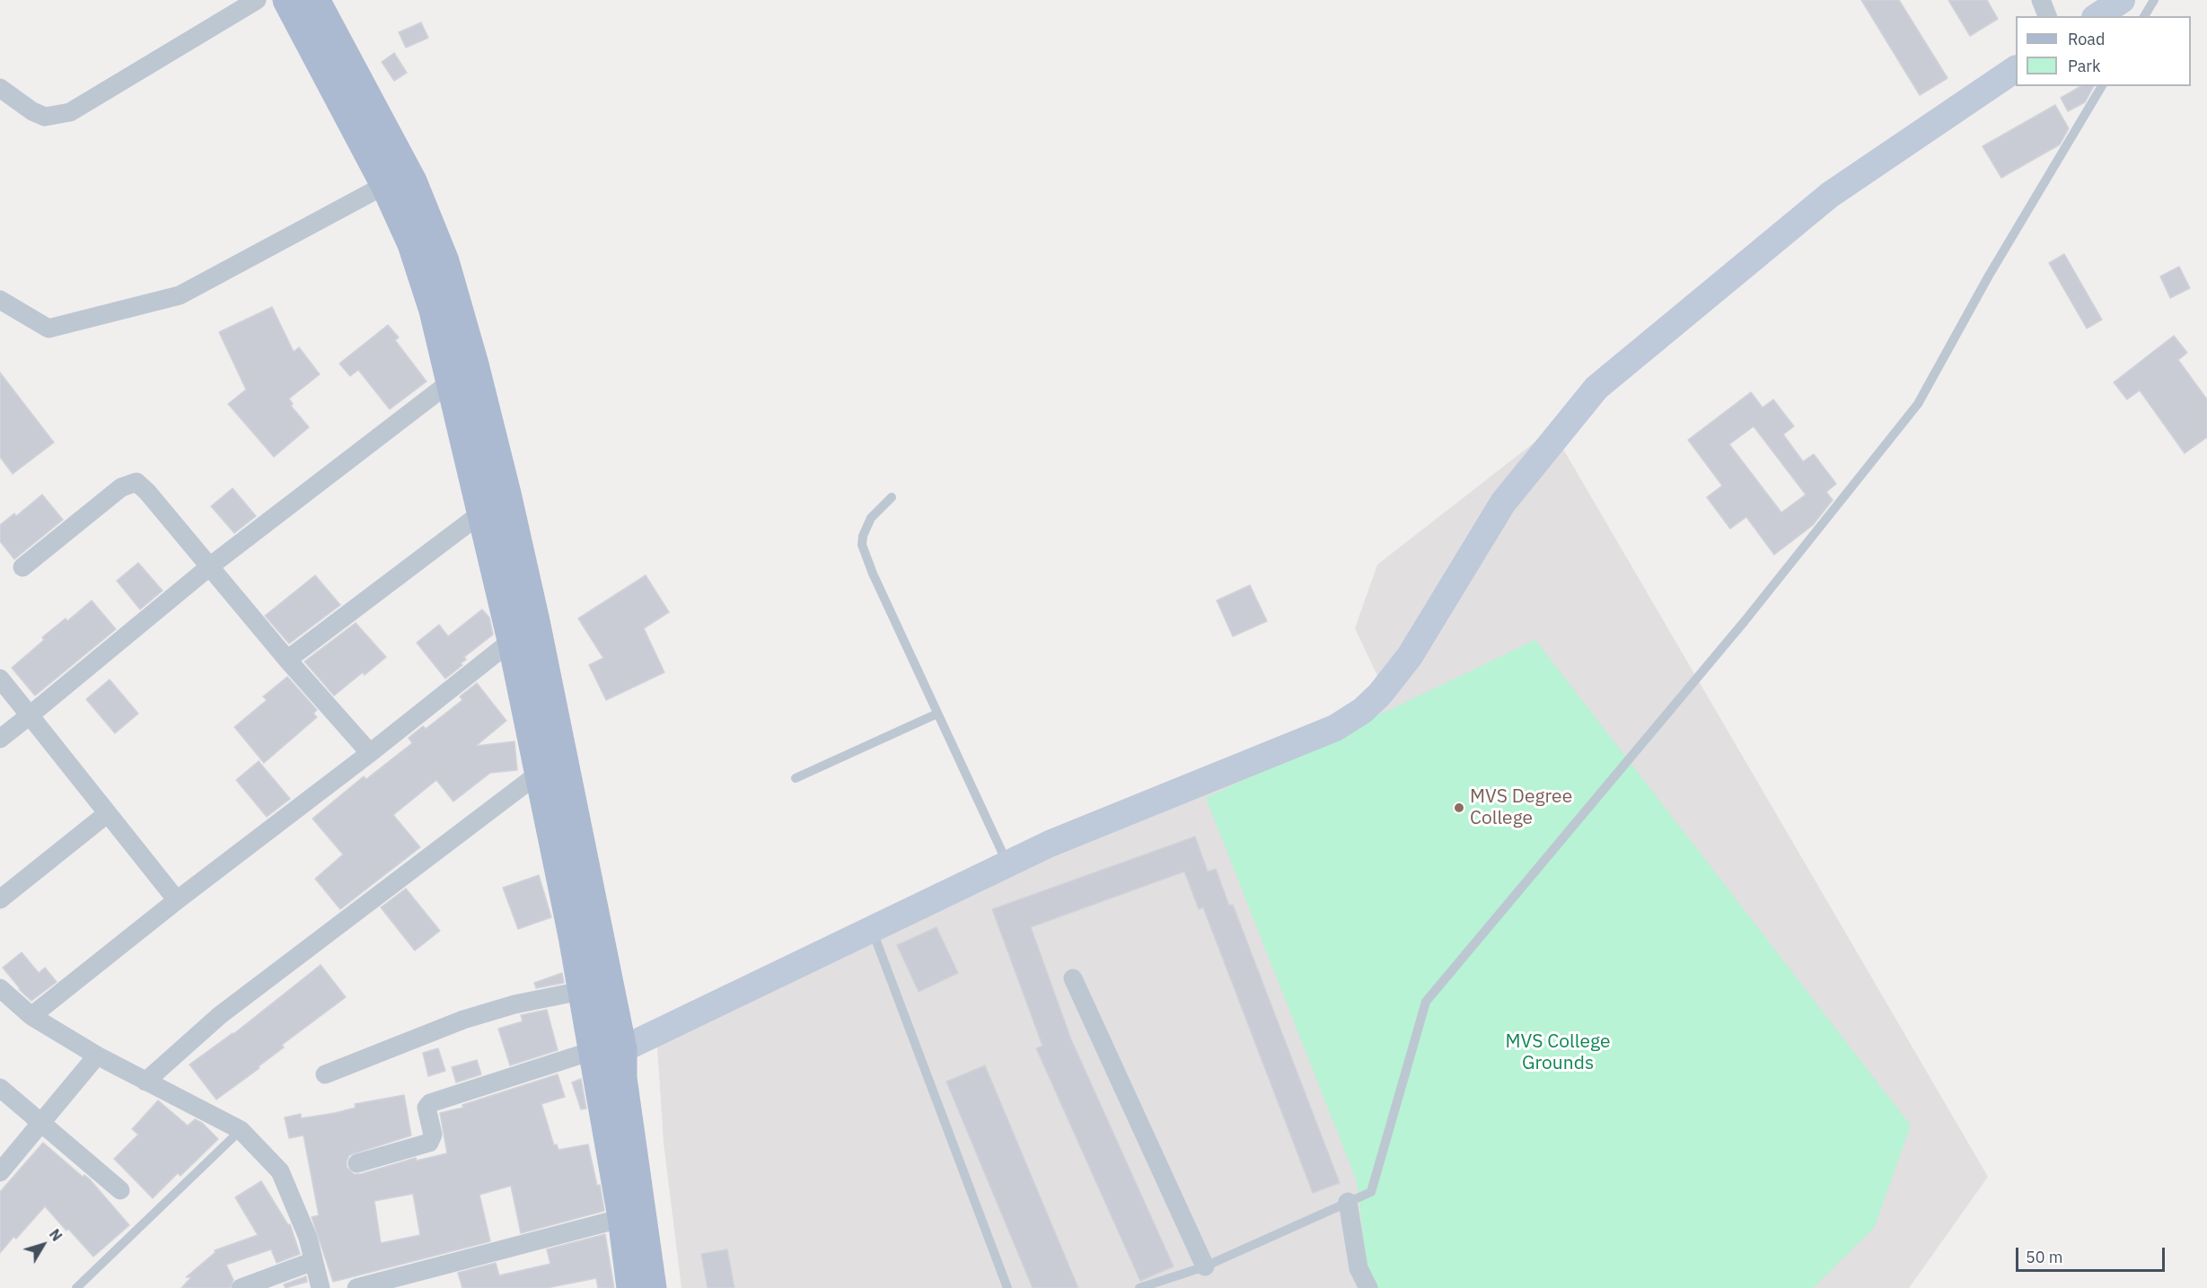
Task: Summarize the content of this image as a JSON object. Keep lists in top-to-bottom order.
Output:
{
  "parks": ["MVS College Grounds"],
  "places": ["MVS Degree College"],
  "legend": ["Road", "Park"],
  "scale_bar": "50 m",
  "north": "top right"
}
